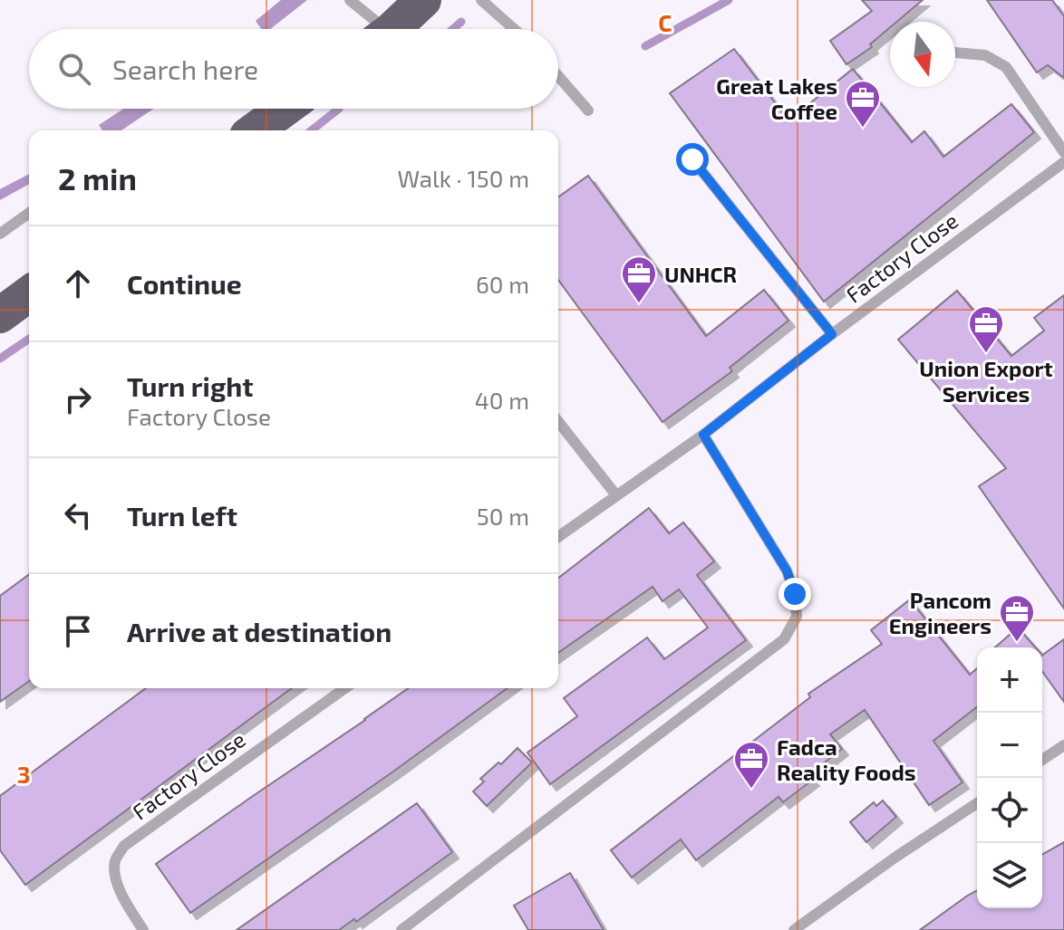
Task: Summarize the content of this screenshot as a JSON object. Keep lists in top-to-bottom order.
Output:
{
  "streets": {
    "lane": ["Factory Close"]
  },
  "places": {
    "office": [
      "Great Lakes Coffee",
      "UNHCR",
      "Union Export Services",
      "Pancom Engineers",
      "Fadca Reality Foods"
    ]
  },
  "north": "bottom",
  "page": {
    "search": "Search here",
    "heading": ["2 min", "Walk · 150 m"],
    "list": [
      ["Continue", "60 m"],
      ["Turn right", "Factory Close", "40 m"],
      ["Turn left", "50 m"],
      "Arrive at destination"
    ],
    "map_buttons": ["+", "−"]
  },
  "grid": {
    "columns": ["C"],
    "rows": ["3"]
  }
}
